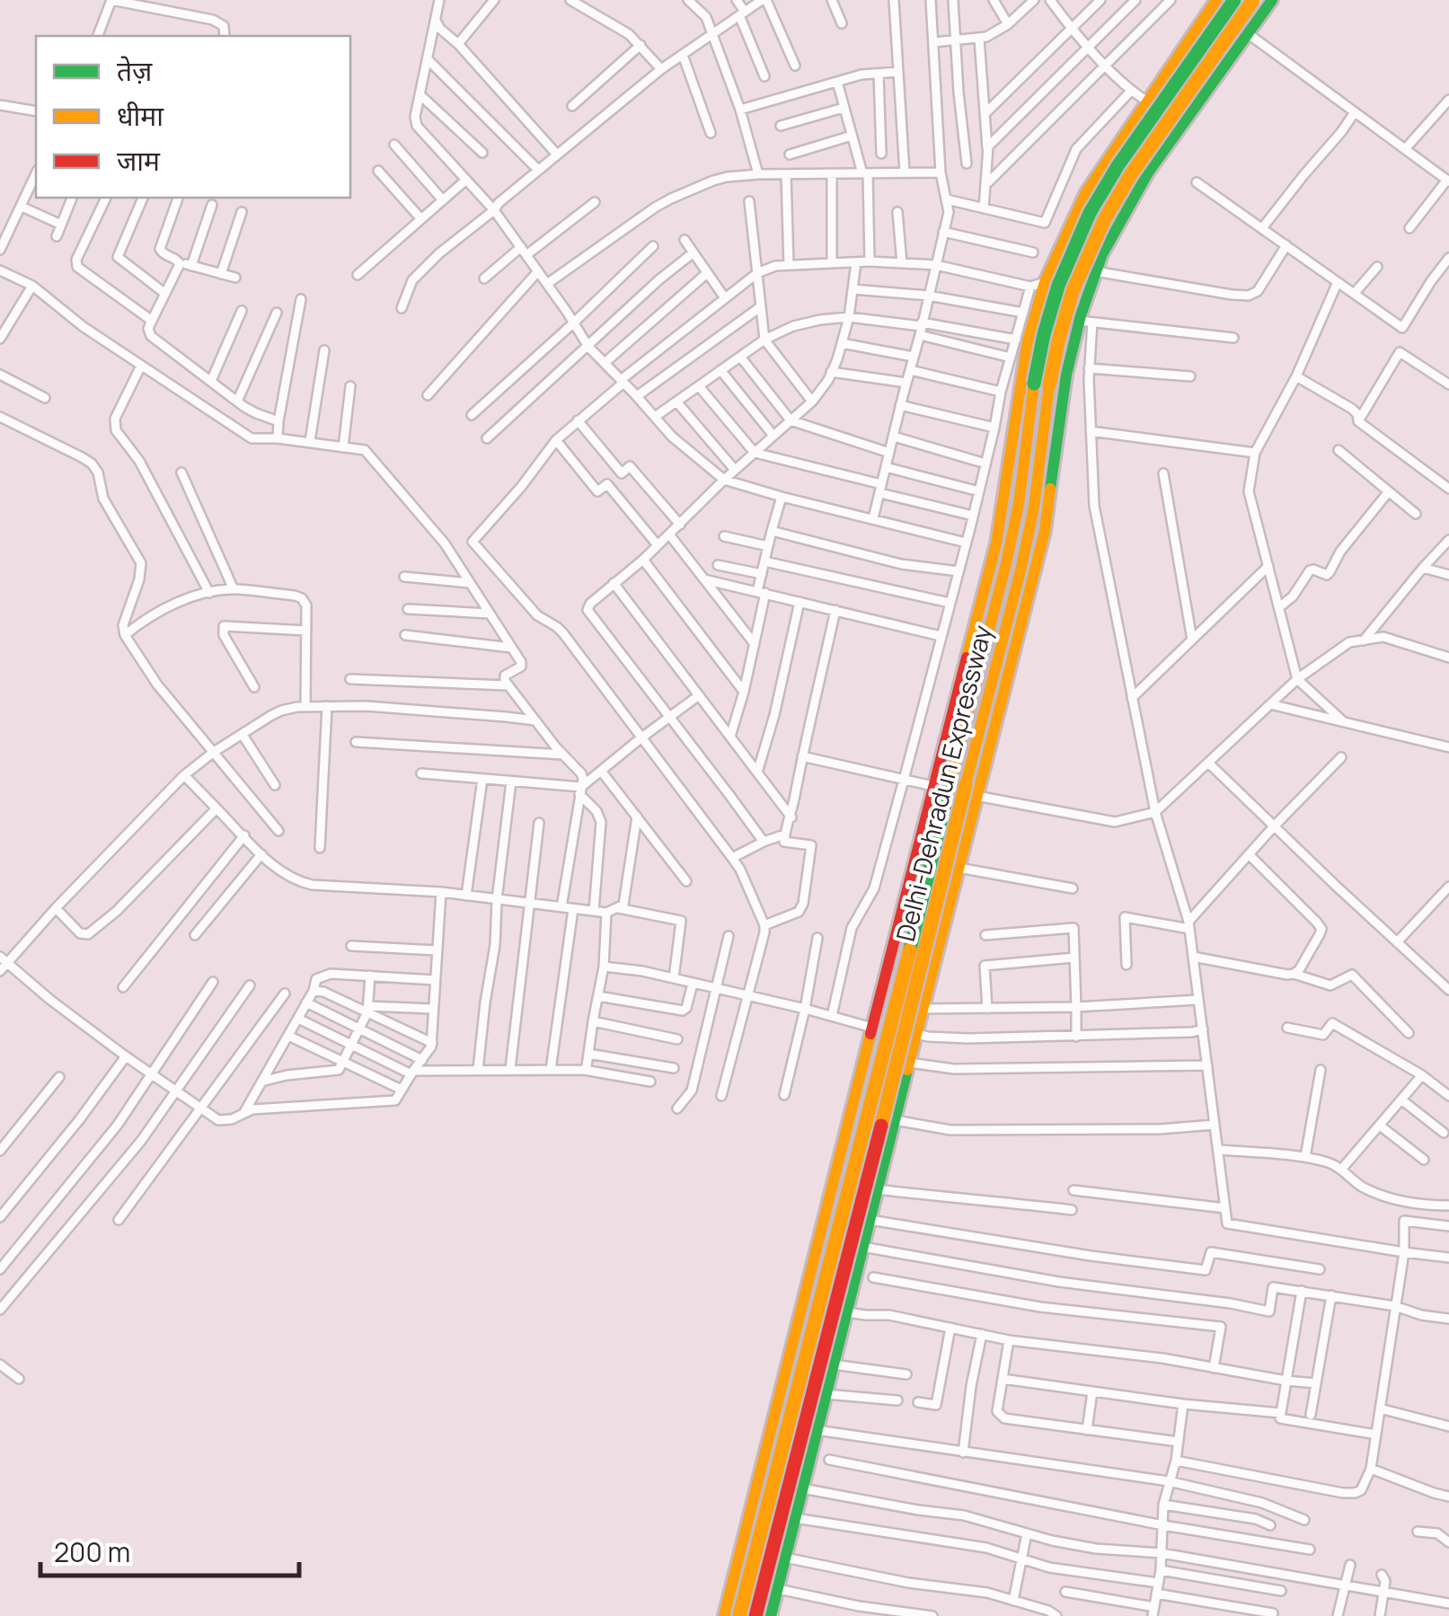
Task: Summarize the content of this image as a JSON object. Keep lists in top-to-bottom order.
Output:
{
  "streets": {
    "main road": ["Delhi-Dehradun Expressway"]
  },
  "legend": ["तेज़", "धीमा", "जाम"],
  "scale_bar": "200 m"
}
